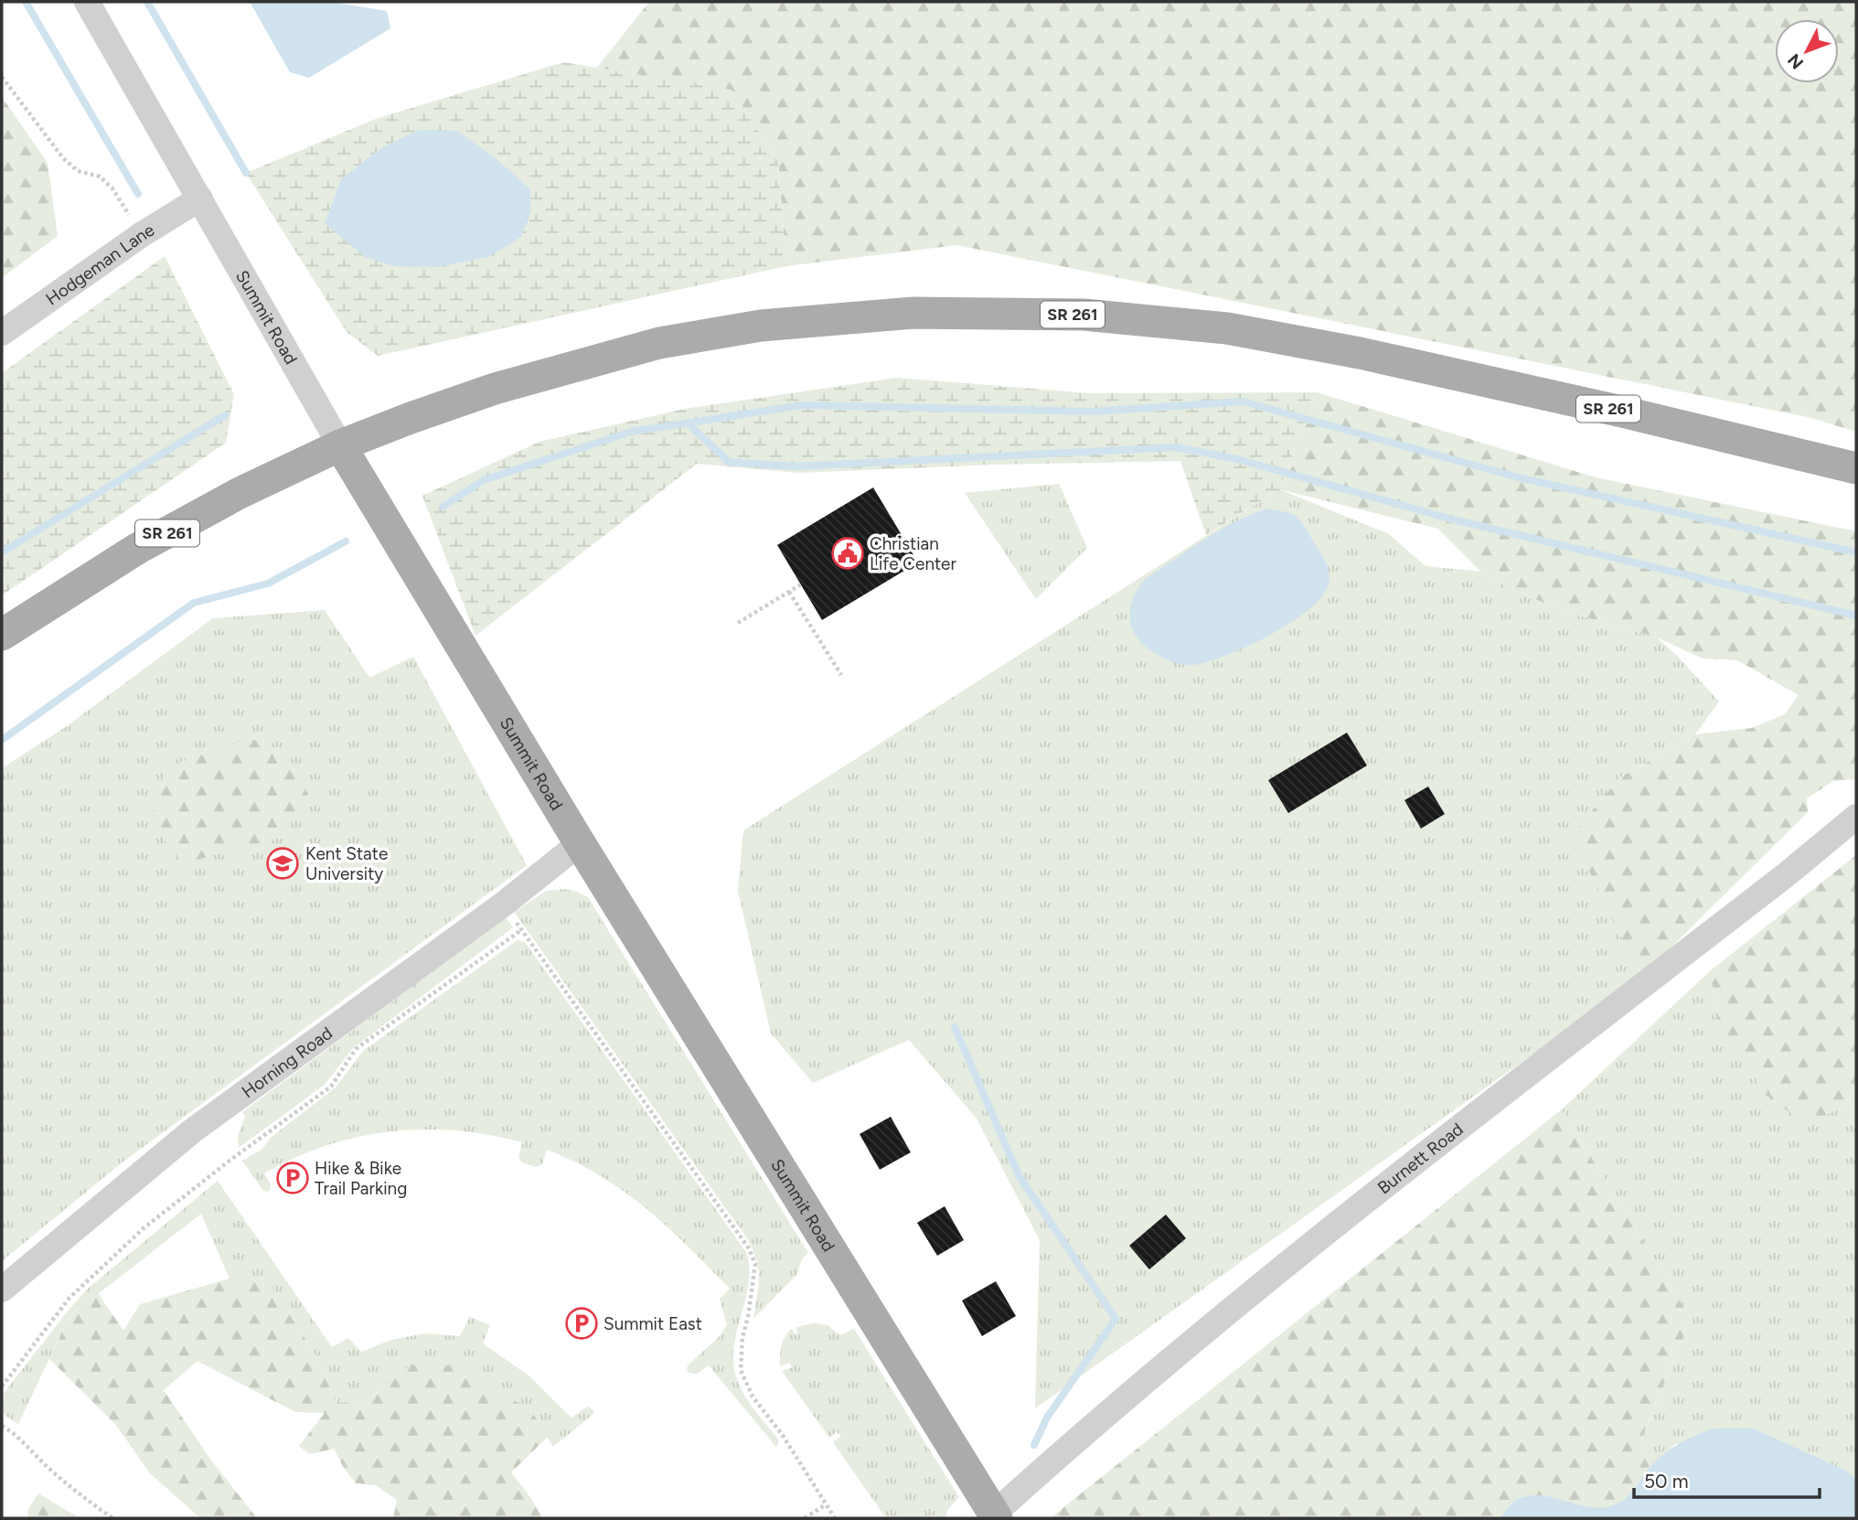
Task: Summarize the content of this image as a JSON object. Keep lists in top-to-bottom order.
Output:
{
  "streets": {
    "main road": ["SR 261", "Summit Road"],
    "street": ["Hodgeman Lane", "Horning Road", "Burnett Road"]
  },
  "crossings": [
    ["Hodgeman Lane", "Summit Road"],
    ["SR 261", "Summit Road"],
    ["Summit Road", "Horning Road"],
    ["Summit Road", "Burnett Road"]
  ],
  "places": {
    "public building": ["Christian Life Center"],
    "school or university": ["Kent State University"],
    "parking": ["Hike & Bike Trail Parking", "Summit East"]
  },
  "scale_bar": "50 m",
  "north": "bottom left"
}
